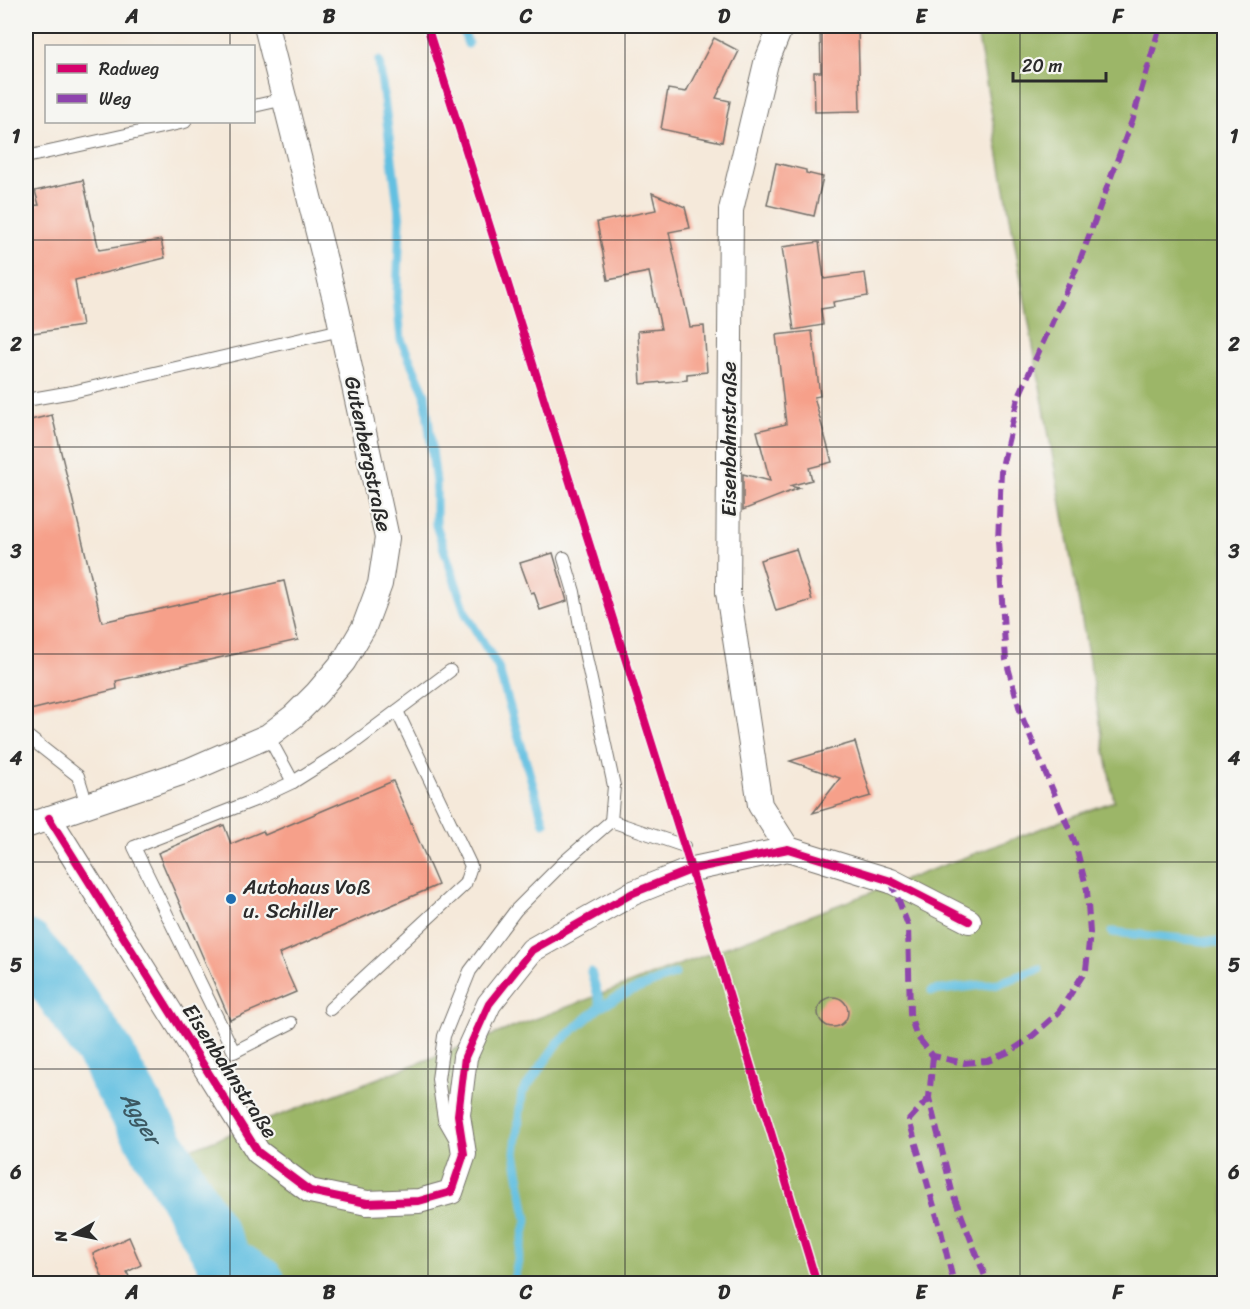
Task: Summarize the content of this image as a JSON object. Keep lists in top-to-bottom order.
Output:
{
  "streets": {
    "street": ["Eisenbahnstraße", "Gutenbergstraße"]
  },
  "crossings": [
    ["Eisenbahnstraße", "Gutenbergstraße"]
  ],
  "water": ["Agger"],
  "places": ["Autohaus Voß u. Schiller"],
  "legend": ["Radweg", "Weg"],
  "scale_bar": "20 m",
  "north": "left",
  "grid": {
    "columns": [
      "A",
      "B",
      "C",
      "D",
      "E",
      "F"
    ],
    "rows": [
      "1",
      "2",
      "3",
      "4",
      "5",
      "6"
    ]
  }
}
